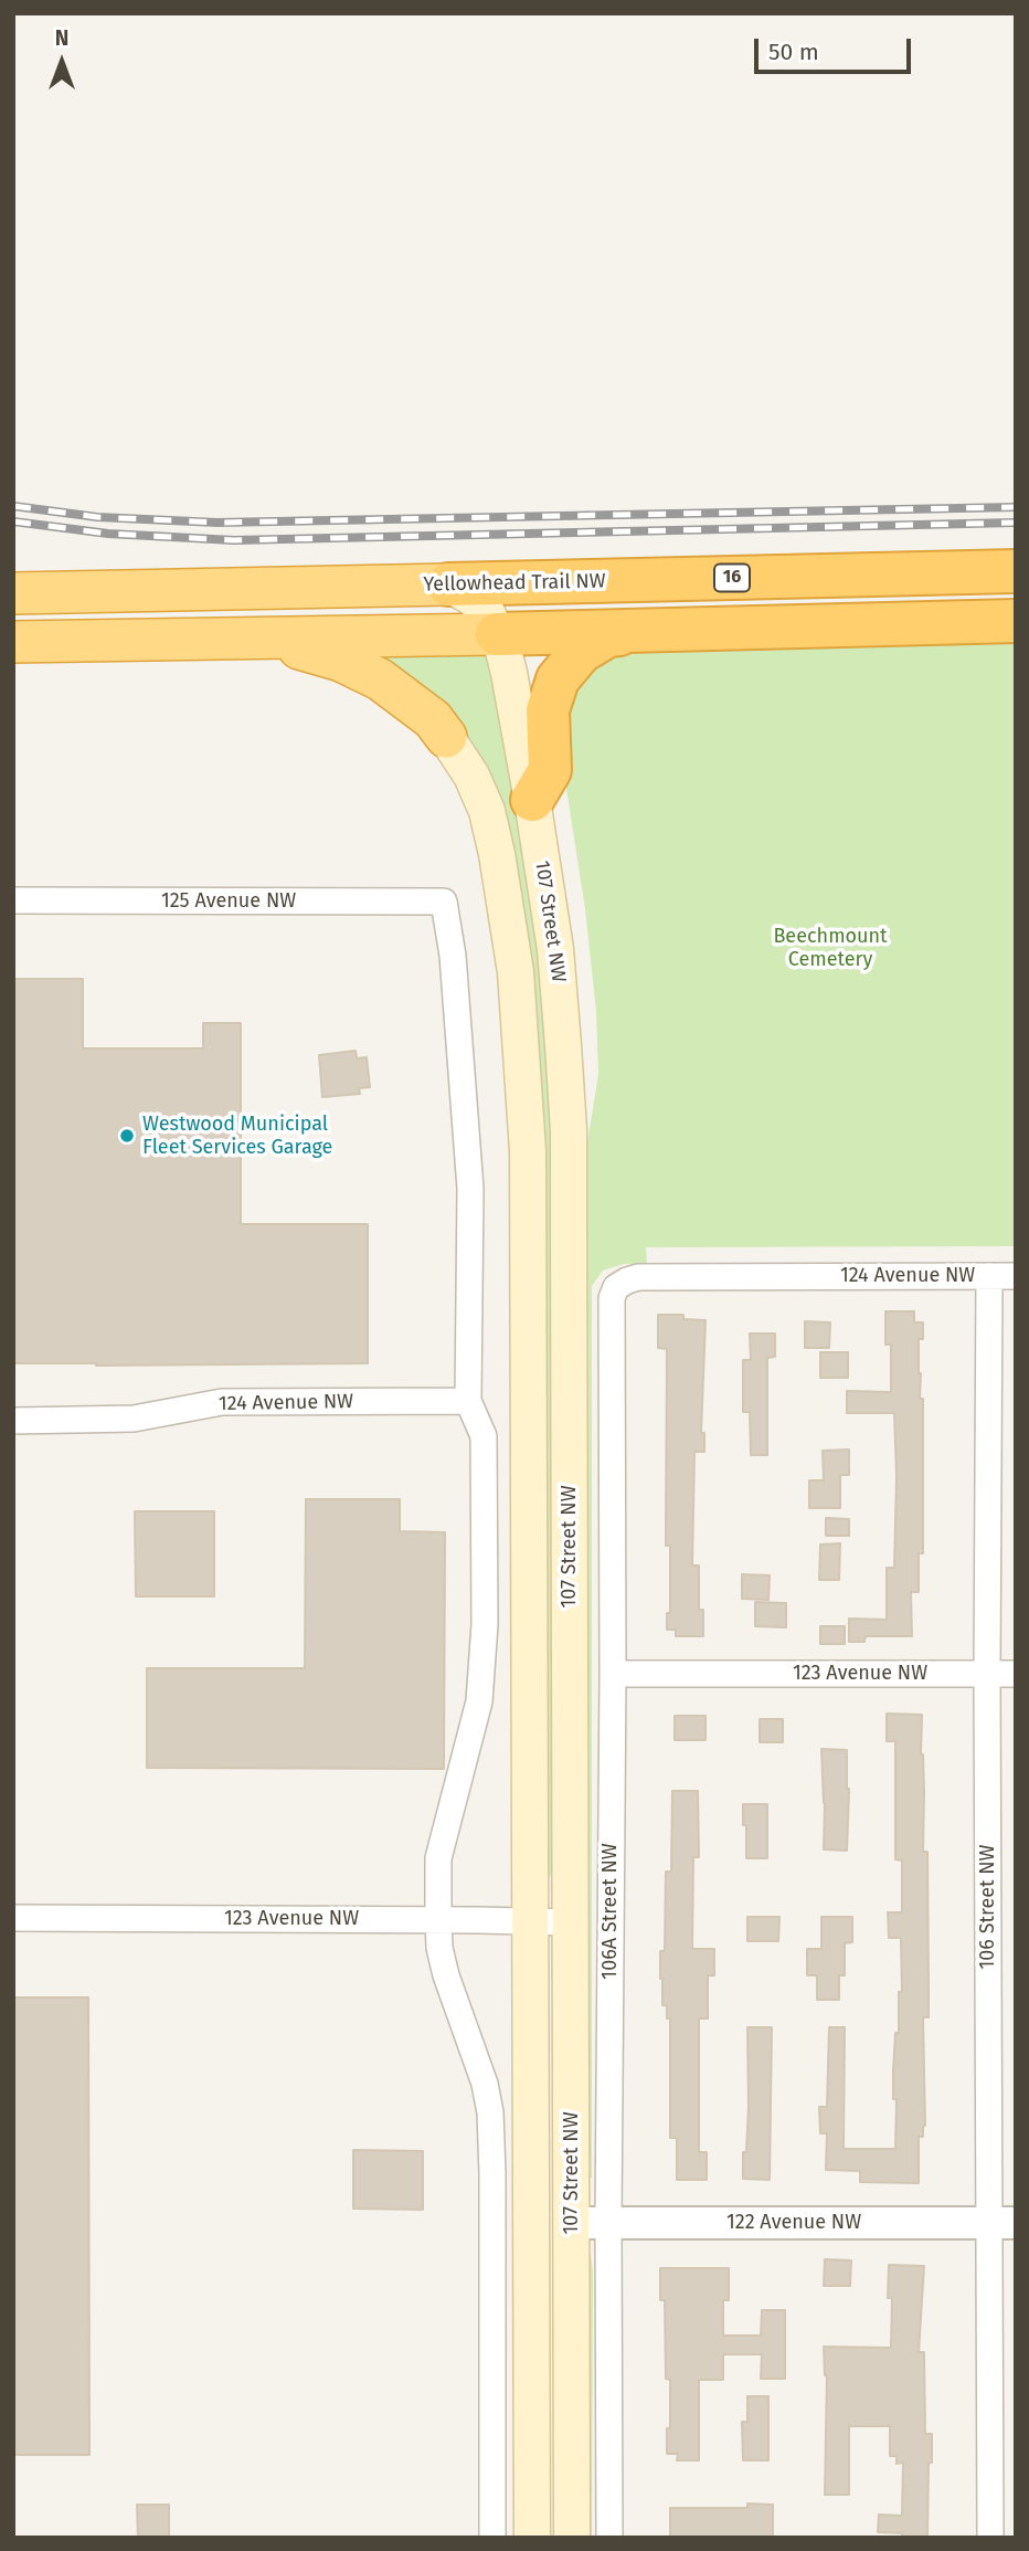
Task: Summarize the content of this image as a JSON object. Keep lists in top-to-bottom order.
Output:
{
  "streets": {
    "highway": ["16", "Yellowhead Trail NW"],
    "main road": ["107 Street NW"],
    "street": [
      "125 Avenue NW",
      "124 Avenue NW",
      "123 Avenue NW",
      "106 Street NW",
      "106A Street NW",
      "122 Avenue NW"
    ]
  },
  "crossings": [
    ["Yellowhead Trail NW", "107 Street NW"],
    ["125 Avenue NW", "124 Avenue NW"],
    ["107 Street NW", "123 Avenue NW"],
    ["107 Street NW", "122 Avenue NW"],
    ["124 Avenue NW", "106 Street NW"],
    ["124 Avenue NW", "106A Street NW"],
    ["123 Avenue NW", "106 Street NW"],
    ["123 Avenue NW", "106A Street NW"],
    ["106 Street NW", "122 Avenue NW"],
    ["106A Street NW", "122 Avenue NW"]
  ],
  "parks": ["Beechmount Cemetery"],
  "places": ["Westwood Municipal Fleet Services Garage"],
  "scale_bar": "50 m",
  "north": "top"
}
